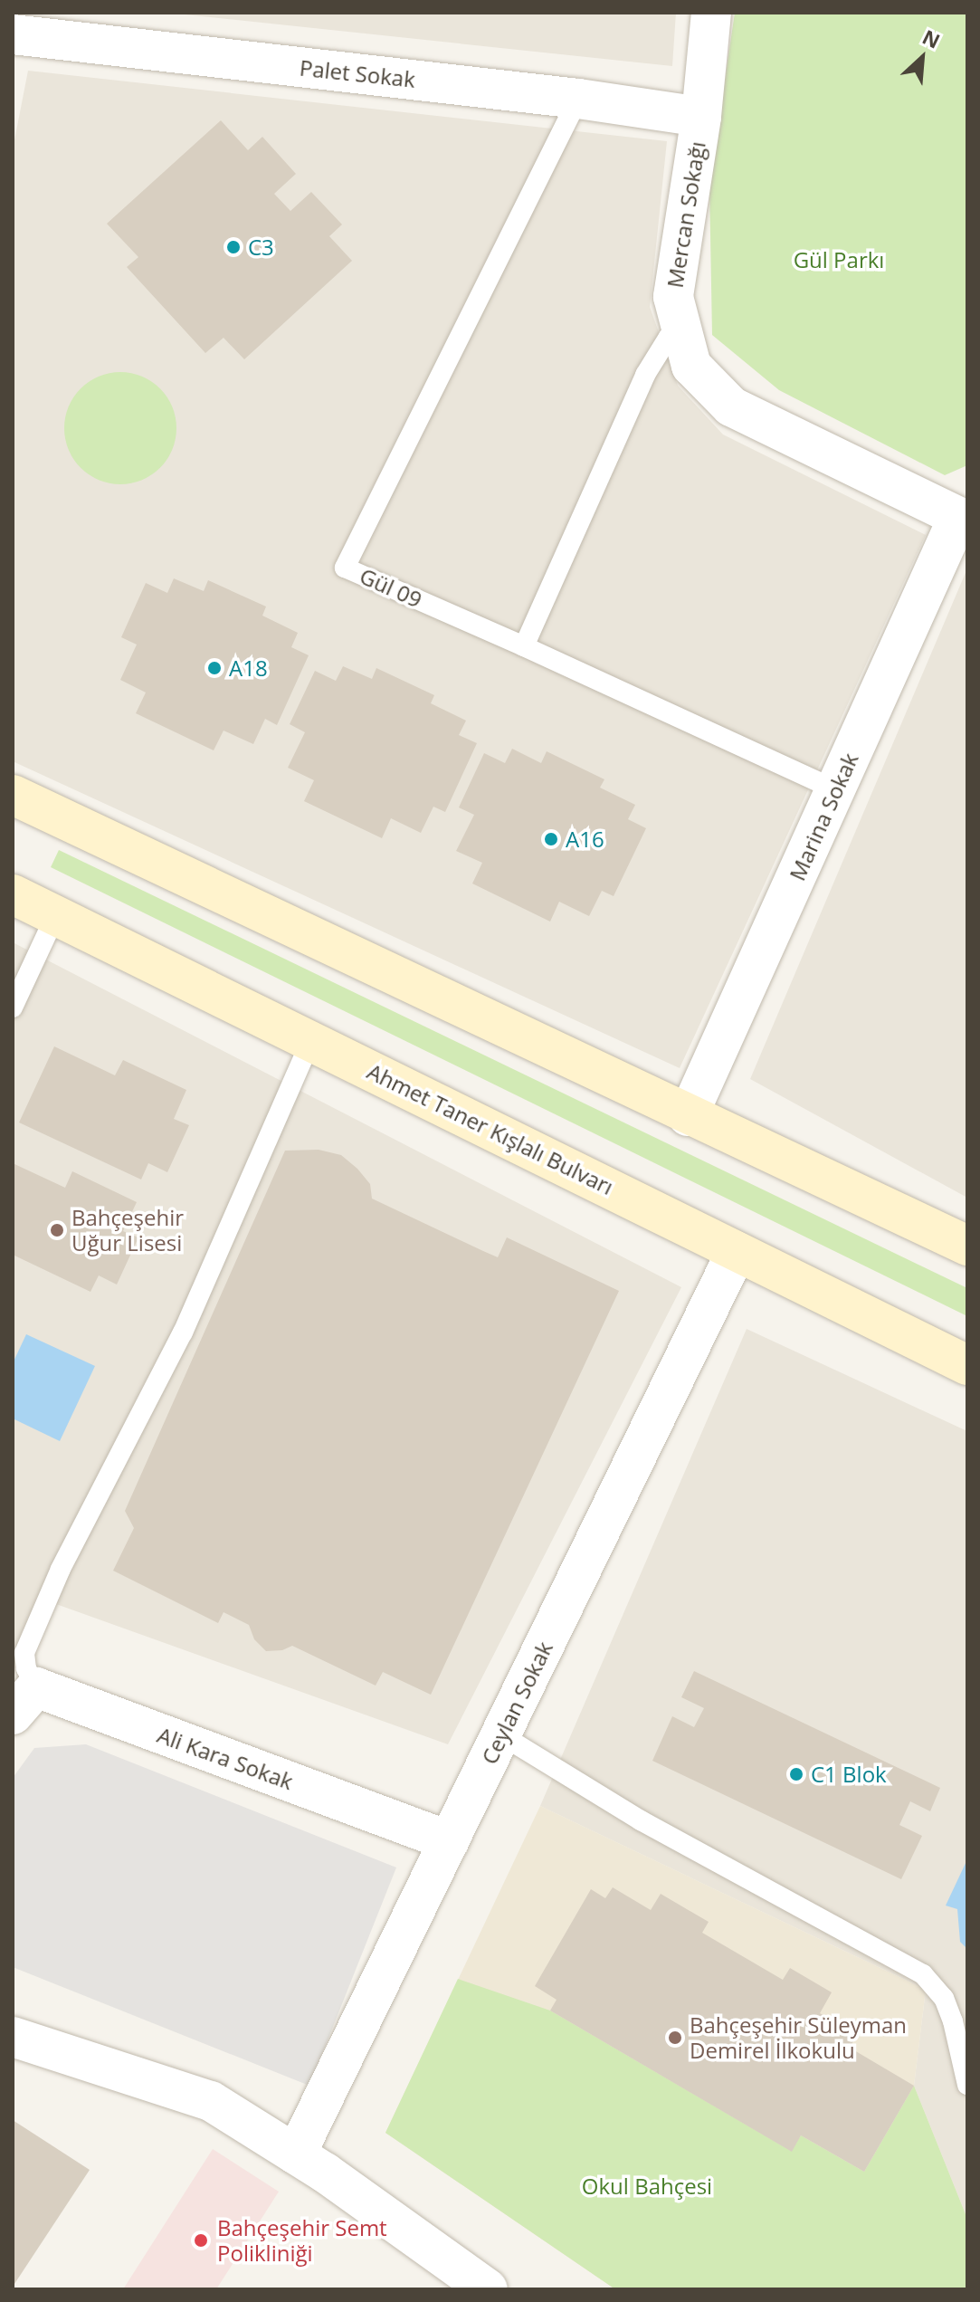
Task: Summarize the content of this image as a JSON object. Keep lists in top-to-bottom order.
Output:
{
  "streets": {
    "main road": ["Ahmet Taner Kışlalı Bulvarı"],
    "street": [
      "Palet Sokak",
      "Mercan Sokağı",
      "Marina Sokak",
      "Ceylan Sokak",
      "Ali Kara Sokak"
    ],
    "lane": ["Gül 09"]
  },
  "crossings": [
    ["Palet Sokak", "Mercan Sokağı"],
    ["Palet Sokak", "Gül 09"],
    ["Mercan Sokağı", "Marina Sokak"],
    ["Gül 09", "Marina Sokak"],
    ["Ahmet Taner Kışlalı Bulvarı", "Ceylan Sokak"],
    ["Ceylan Sokak", "Ali Kara Sokak"]
  ],
  "parks": ["Gül Parkı", "Okul Bahçesi"],
  "places": [
    "C3",
    "A18",
    "A16",
    "Bahçeşehir Uğur Lisesi",
    "C1 Blok",
    "Bahçeşehir Süleyman Demirel İlkokulu",
    "Bahçeşehir Semt Polikliniği"
  ],
  "north": "top right"
}
